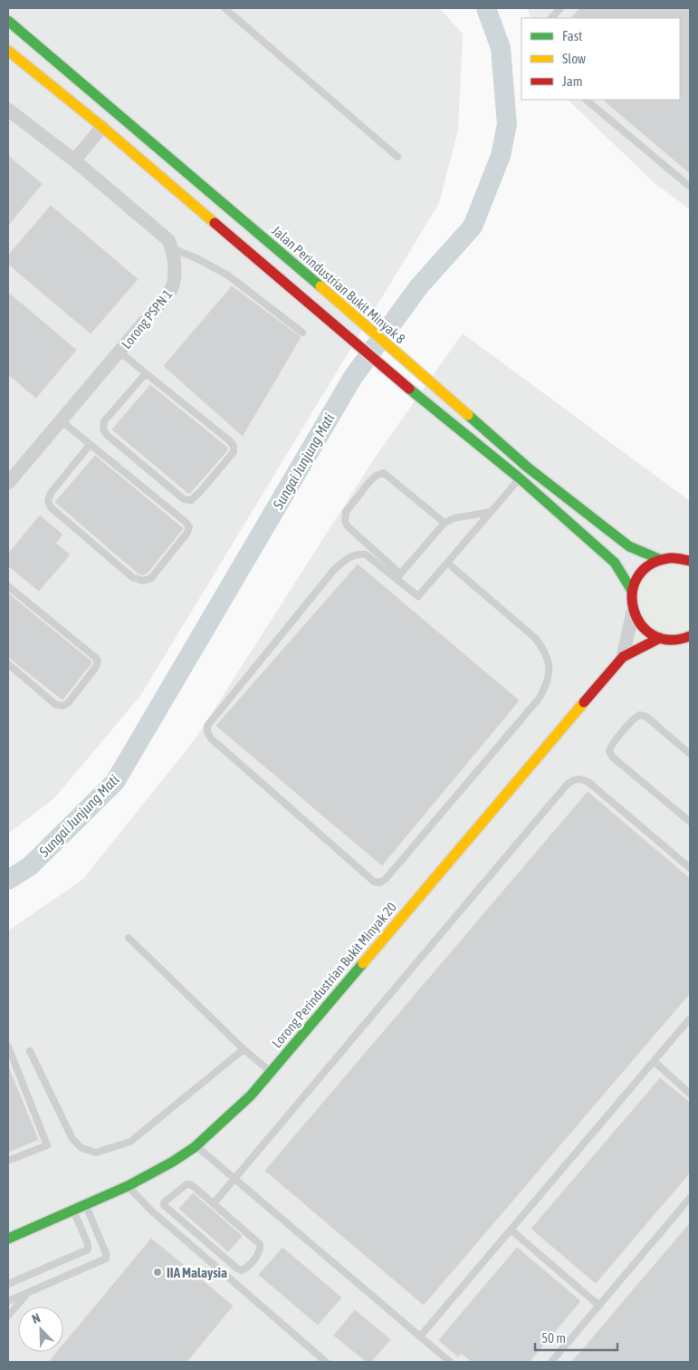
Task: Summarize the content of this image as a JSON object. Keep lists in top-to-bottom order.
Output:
{
  "streets": {
    "street": ["Jalan Perindustrian Bukit Minyak 8", "Lorong PSPN 1", "Lorong Perindustrian Bukit Minyak 20"]
  },
  "water": ["Sungai Junjung Mati"],
  "places": ["IIA Malaysia"],
  "legend": ["Fast", "Slow", "Jam"],
  "scale_bar": "50 m",
  "north": "top left"
}
